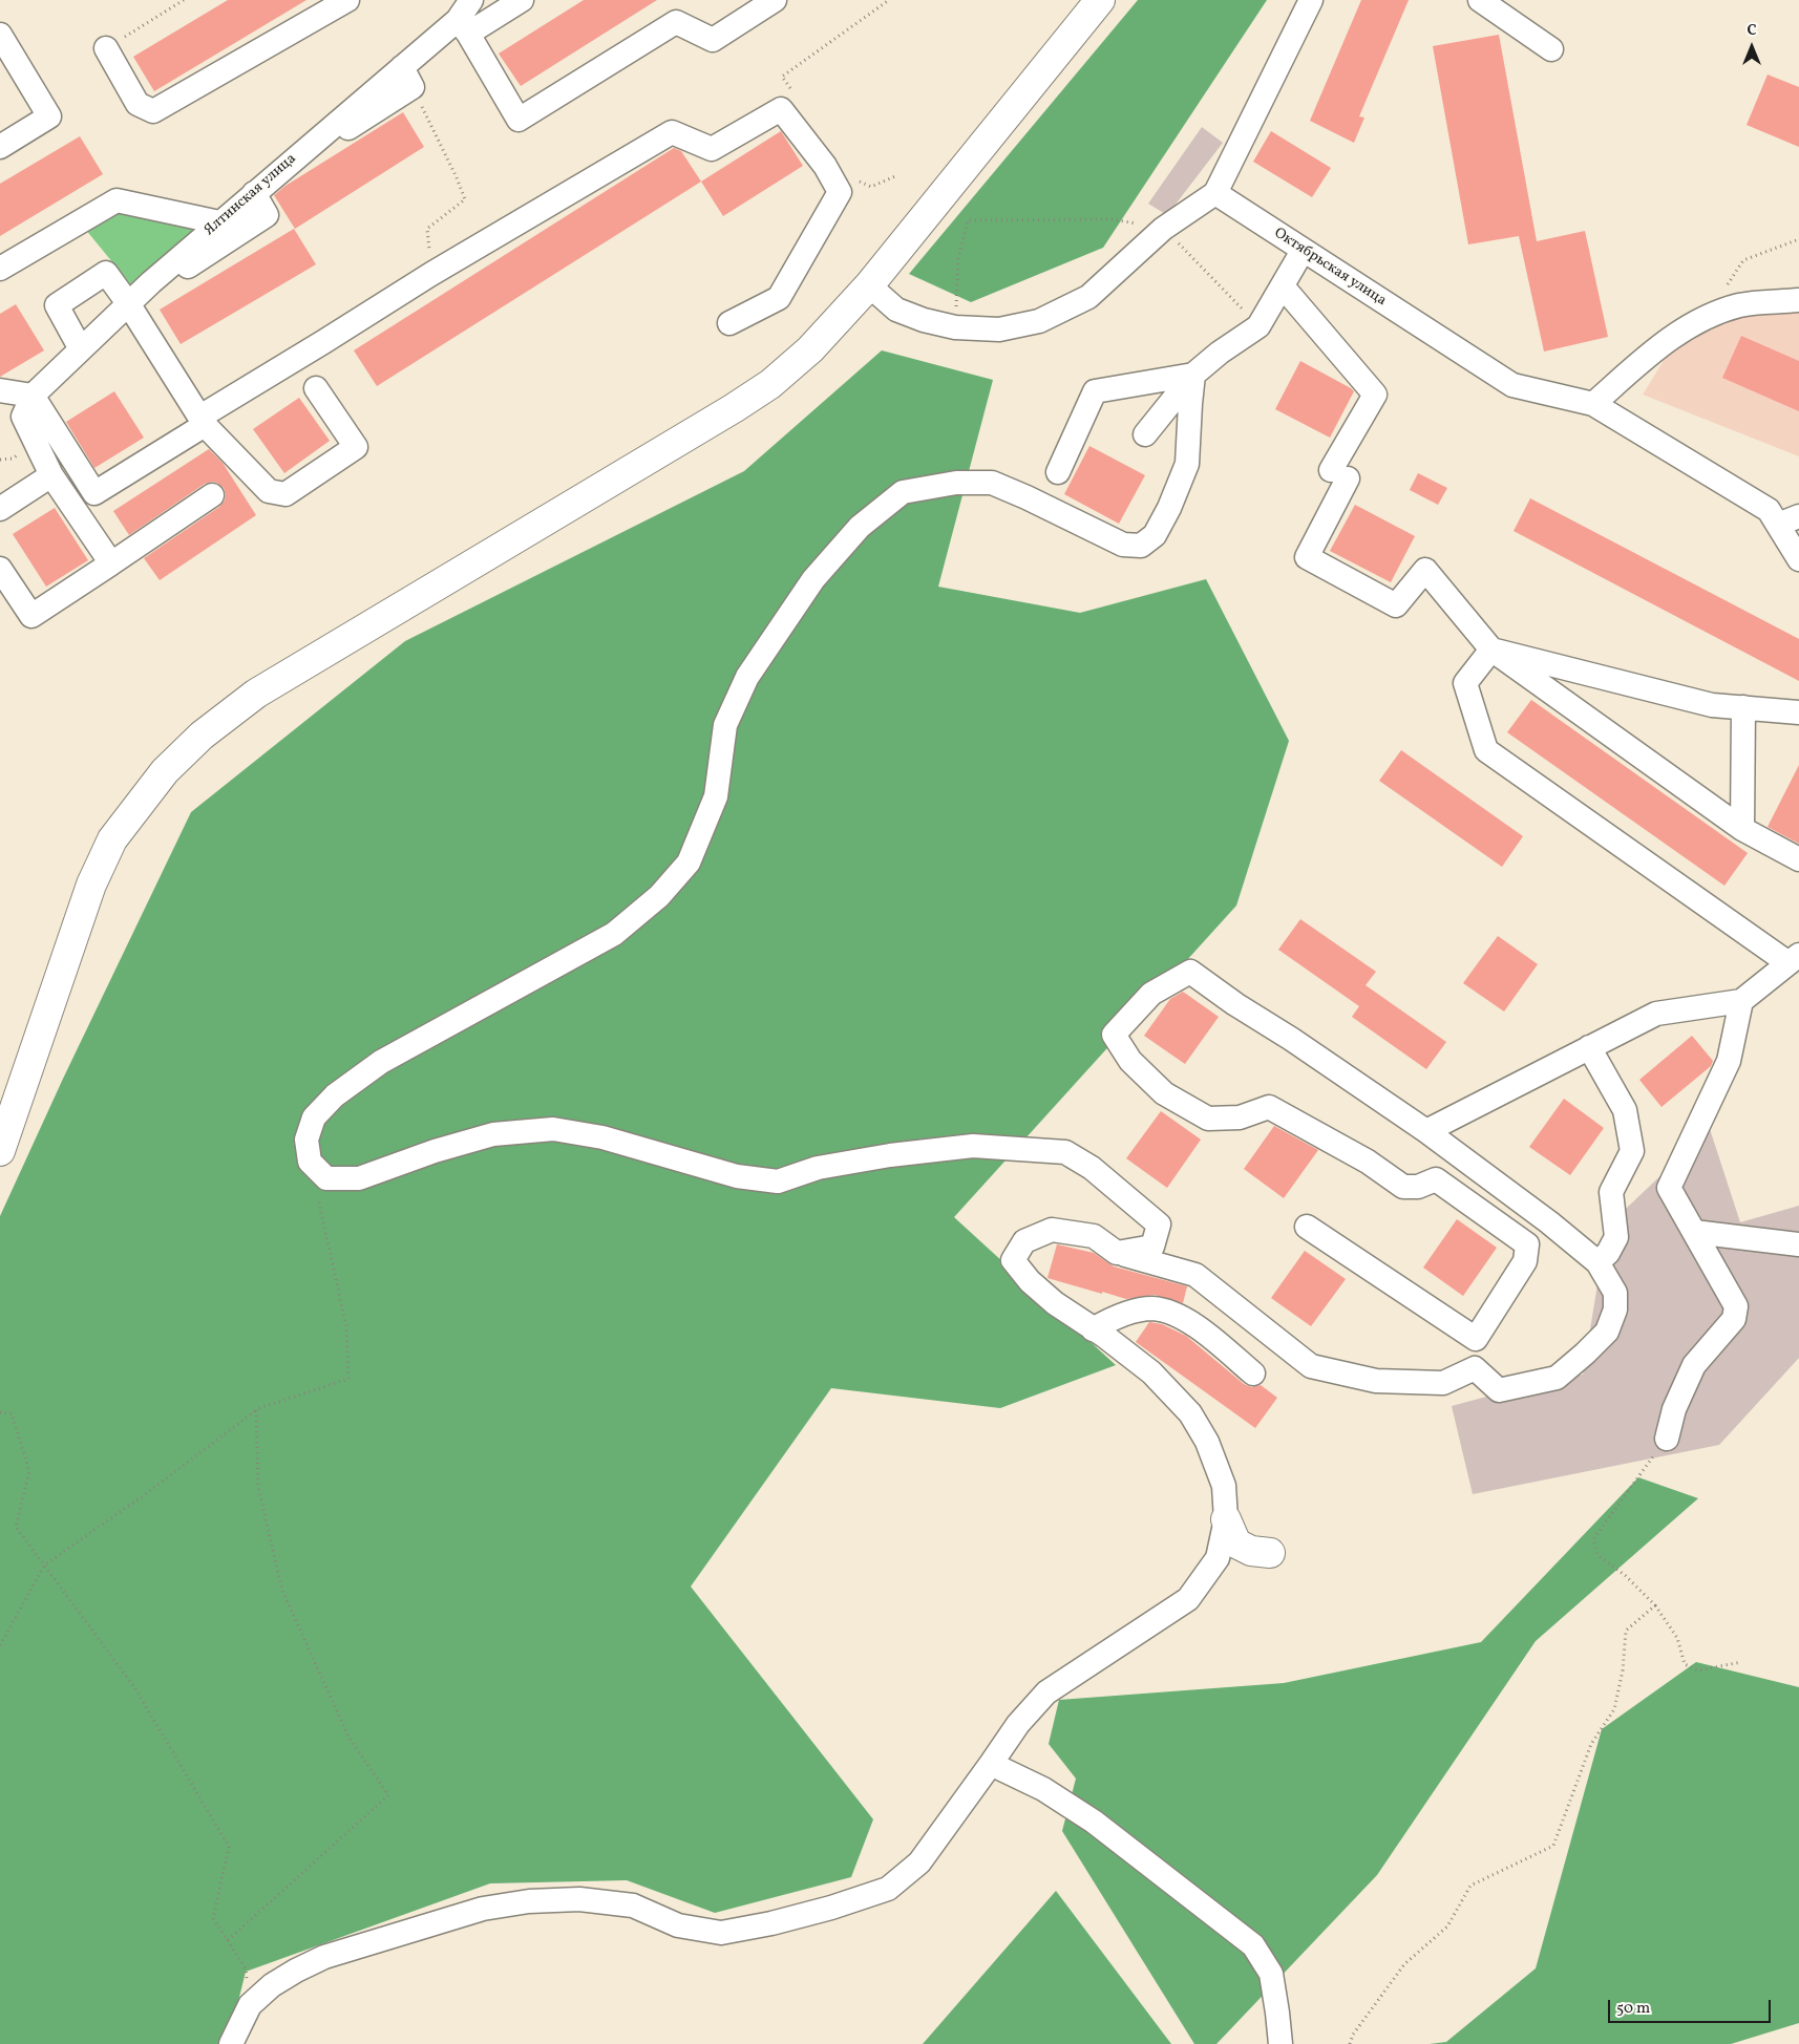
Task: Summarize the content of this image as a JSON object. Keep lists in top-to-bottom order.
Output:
{
  "streets": {
    "street": ["Ялтинская улица", "Октябрьская улица"]
  },
  "scale_bar": "50 m",
  "north": "top"
}
